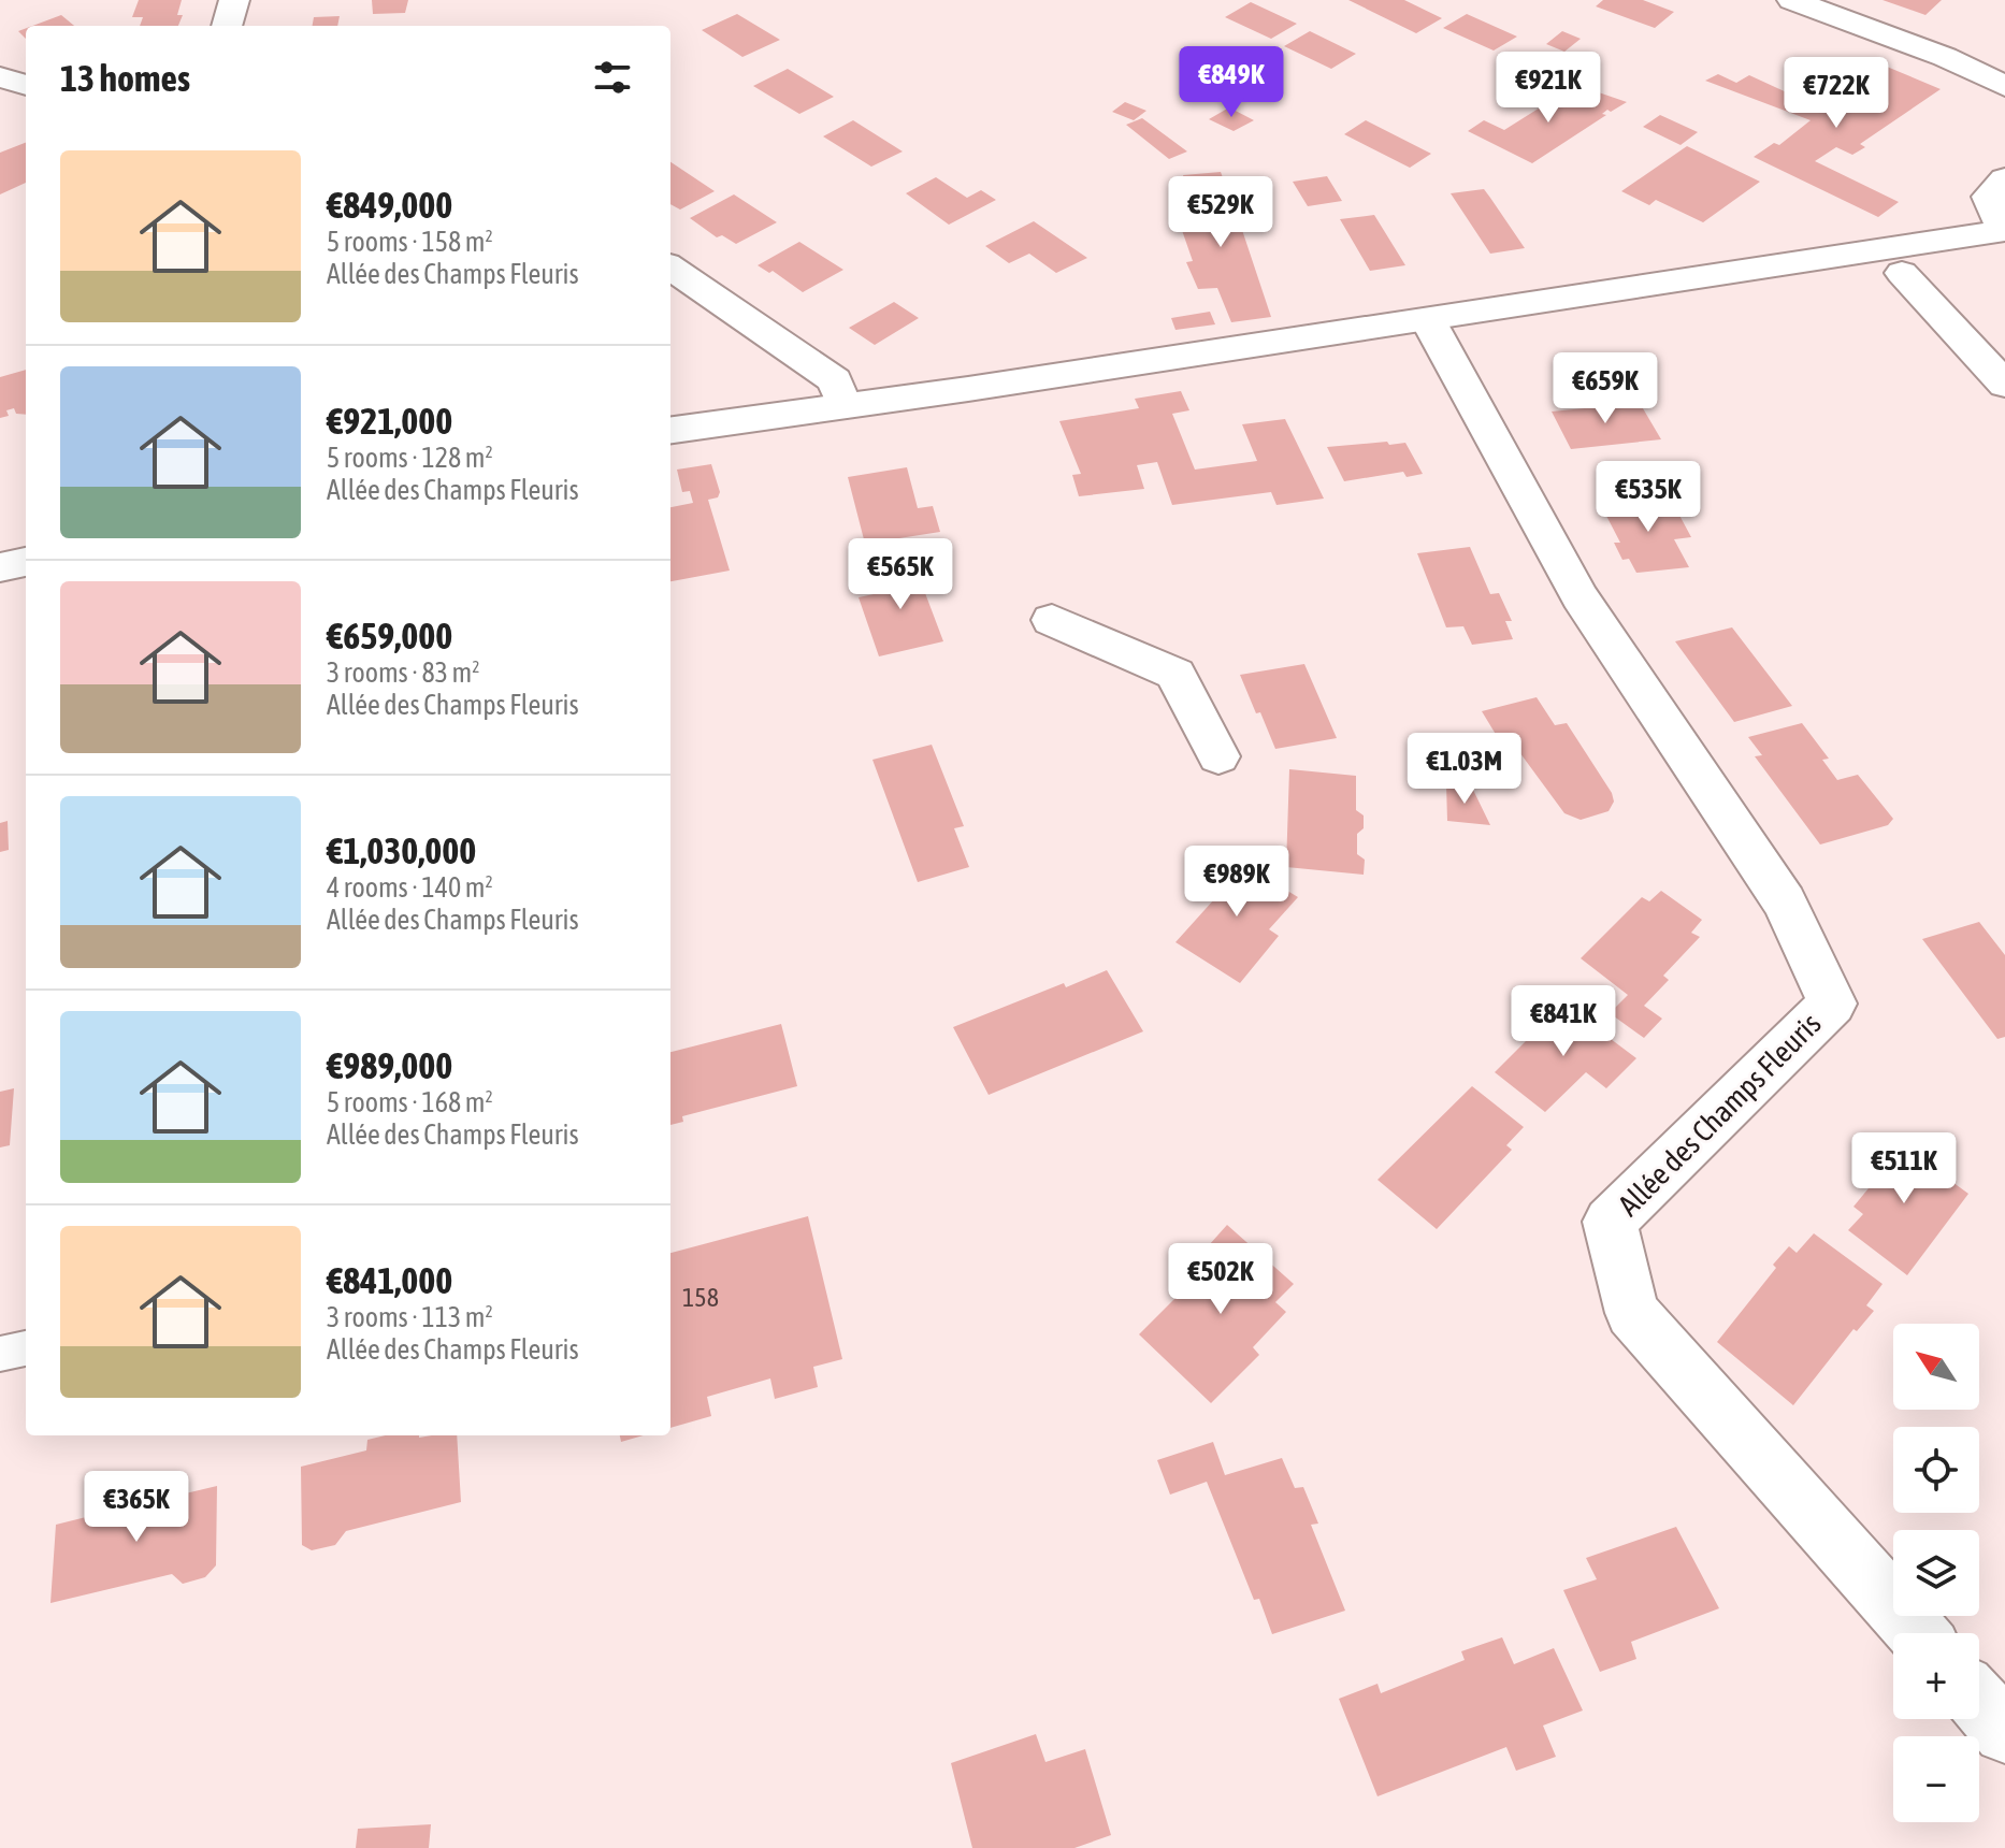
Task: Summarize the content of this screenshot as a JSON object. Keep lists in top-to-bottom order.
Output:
{
  "streets": {
    "street": ["Allée des Champs Fleuris"]
  },
  "house_numbers": ["158"],
  "north": "top left",
  "page": {
    "heading": "13 homes",
    "price": [
      "€849K",
      "€921K",
      "€722K",
      "€529K",
      "€659K",
      "€535K",
      "€565K",
      "€1.03M",
      "€989K",
      "€841K",
      "€511K",
      "€502K",
      "€365K"
    ],
    "list": [
      {
        "name": "€849,000",
        "note": "5 rooms · 158 m² · Allée des Champs Fleuris"
      },
      {
        "name": "€921,000",
        "note": "5 rooms · 128 m² · Allée des Champs Fleuris"
      },
      {
        "name": "€659,000",
        "note": "3 rooms · 83 m² · Allée des Champs Fleuris"
      },
      {
        "name": "€1,030,000",
        "note": "4 rooms · 140 m² · Allée des Champs Fleuris"
      },
      {
        "name": "€989,000",
        "note": "5 rooms · 168 m² · Allée des Champs Fleuris"
      },
      {
        "name": "€841,000",
        "note": "3 rooms · 113 m² · Allée des Champs Fleuris"
      }
    ],
    "map_buttons": ["+", "−"]
  }
}
